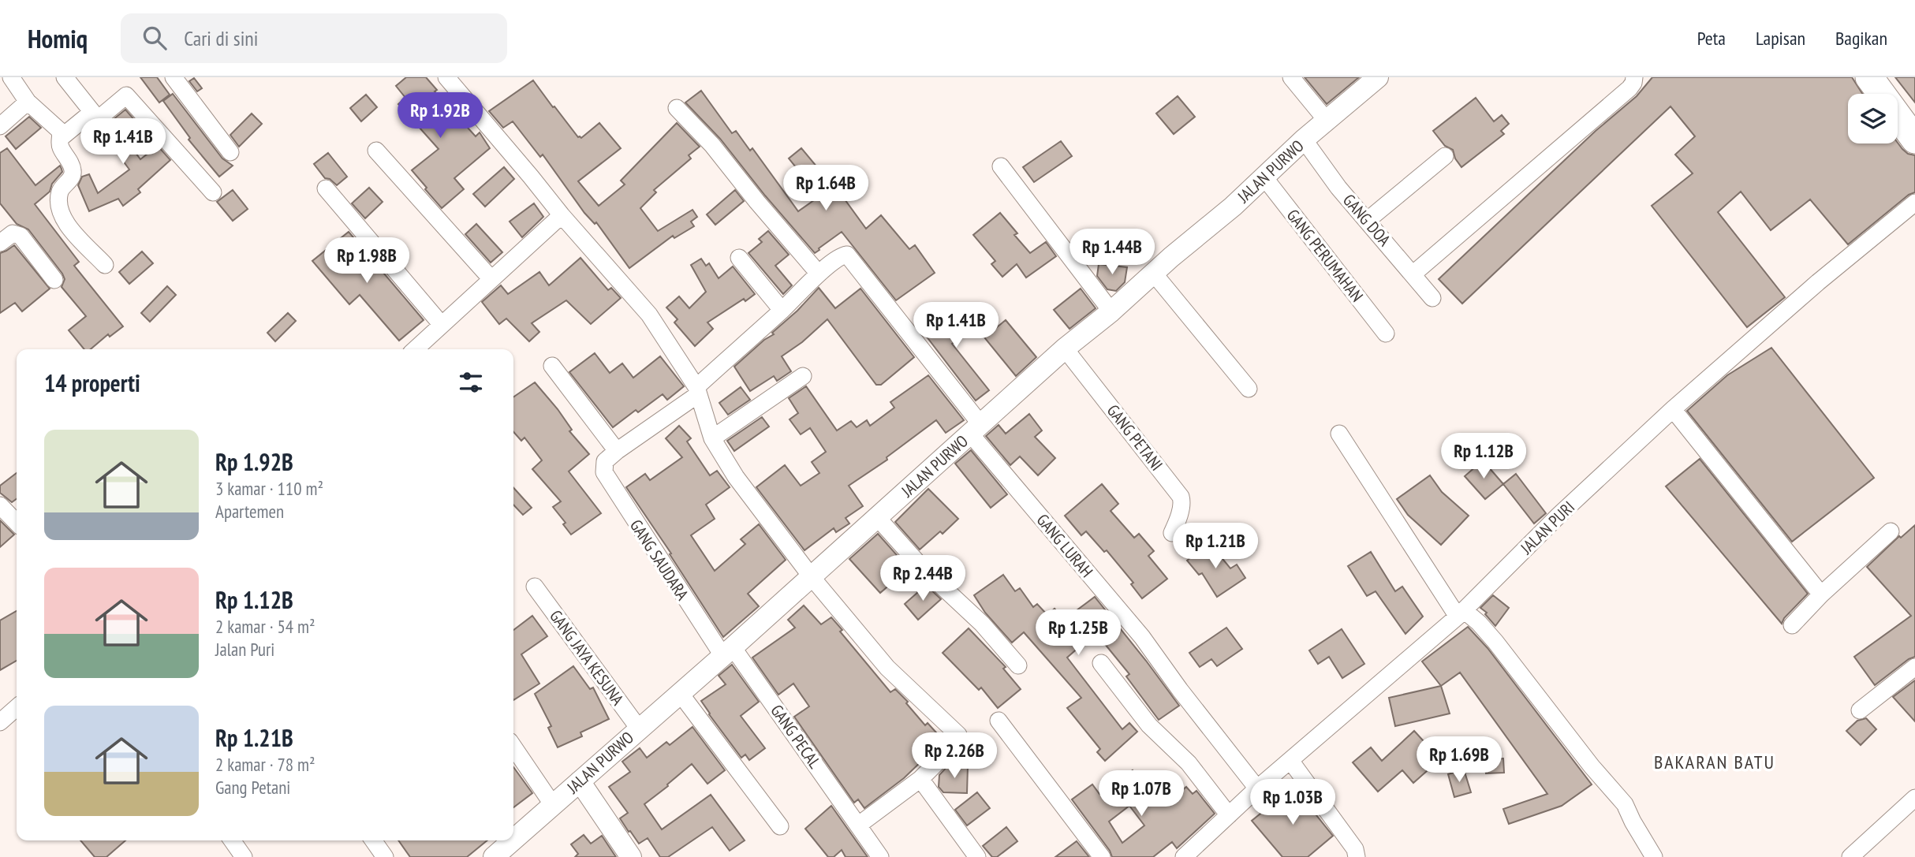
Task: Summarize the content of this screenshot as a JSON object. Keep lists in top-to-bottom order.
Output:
{
  "streets": {
    "street": [
      "JALAN PURWO",
      "GANG DOA",
      "GANG PERUMAHAN",
      "GANG PETANI",
      "JALAN PURI",
      "GANG LURAH",
      "GANG SAUDARA",
      "GANG JAYA KESUNA",
      "GANG PECAL"
    ]
  },
  "crossings": [
    ["JALAN PURWO", "GANG DOA"],
    ["JALAN PURWO", "GANG PERUMAHAN"],
    ["JALAN PURWO", "GANG PETANI"],
    ["JALAN PURWO", "GANG LURAH"],
    ["JALAN PURWO", "GANG SAUDARA"],
    ["JALAN PURWO", "GANG JAYA KESUNA"],
    ["JALAN PURWO", "GANG PECAL"],
    ["JALAN PURI", "GANG LURAH"],
    ["GANG SAUDARA", "GANG PECAL"]
  ],
  "districts": ["BAKARAN BATU"],
  "page": {
    "header": "Homiq",
    "search": "Cari di sini",
    "nav": ["Peta", "Lapisan", "Bagikan"],
    "price": [
      "Rp 1.92B",
      "Rp 1.41B",
      "Rp 1.64B",
      "Rp 1.44B",
      "Rp 1.98B",
      "Rp 1.41B",
      "Rp 1.12B",
      "Rp 1.21B",
      "Rp 2.44B",
      "Rp 1.25B",
      "Rp 2.26B",
      "Rp 1.69B",
      "Rp 1.07B",
      "Rp 1.03B"
    ],
    "heading": "14 properti",
    "list": [
      {
        "name": "Rp 1.92B",
        "note": "3 kamar · 110 m² · Apartemen"
      },
      {
        "name": "Rp 1.12B",
        "note": "2 kamar · 54 m² · Jalan Puri"
      },
      {
        "name": "Rp 1.21B",
        "note": "2 kamar · 78 m² · Gang Petani"
      }
    ]
  }
}
